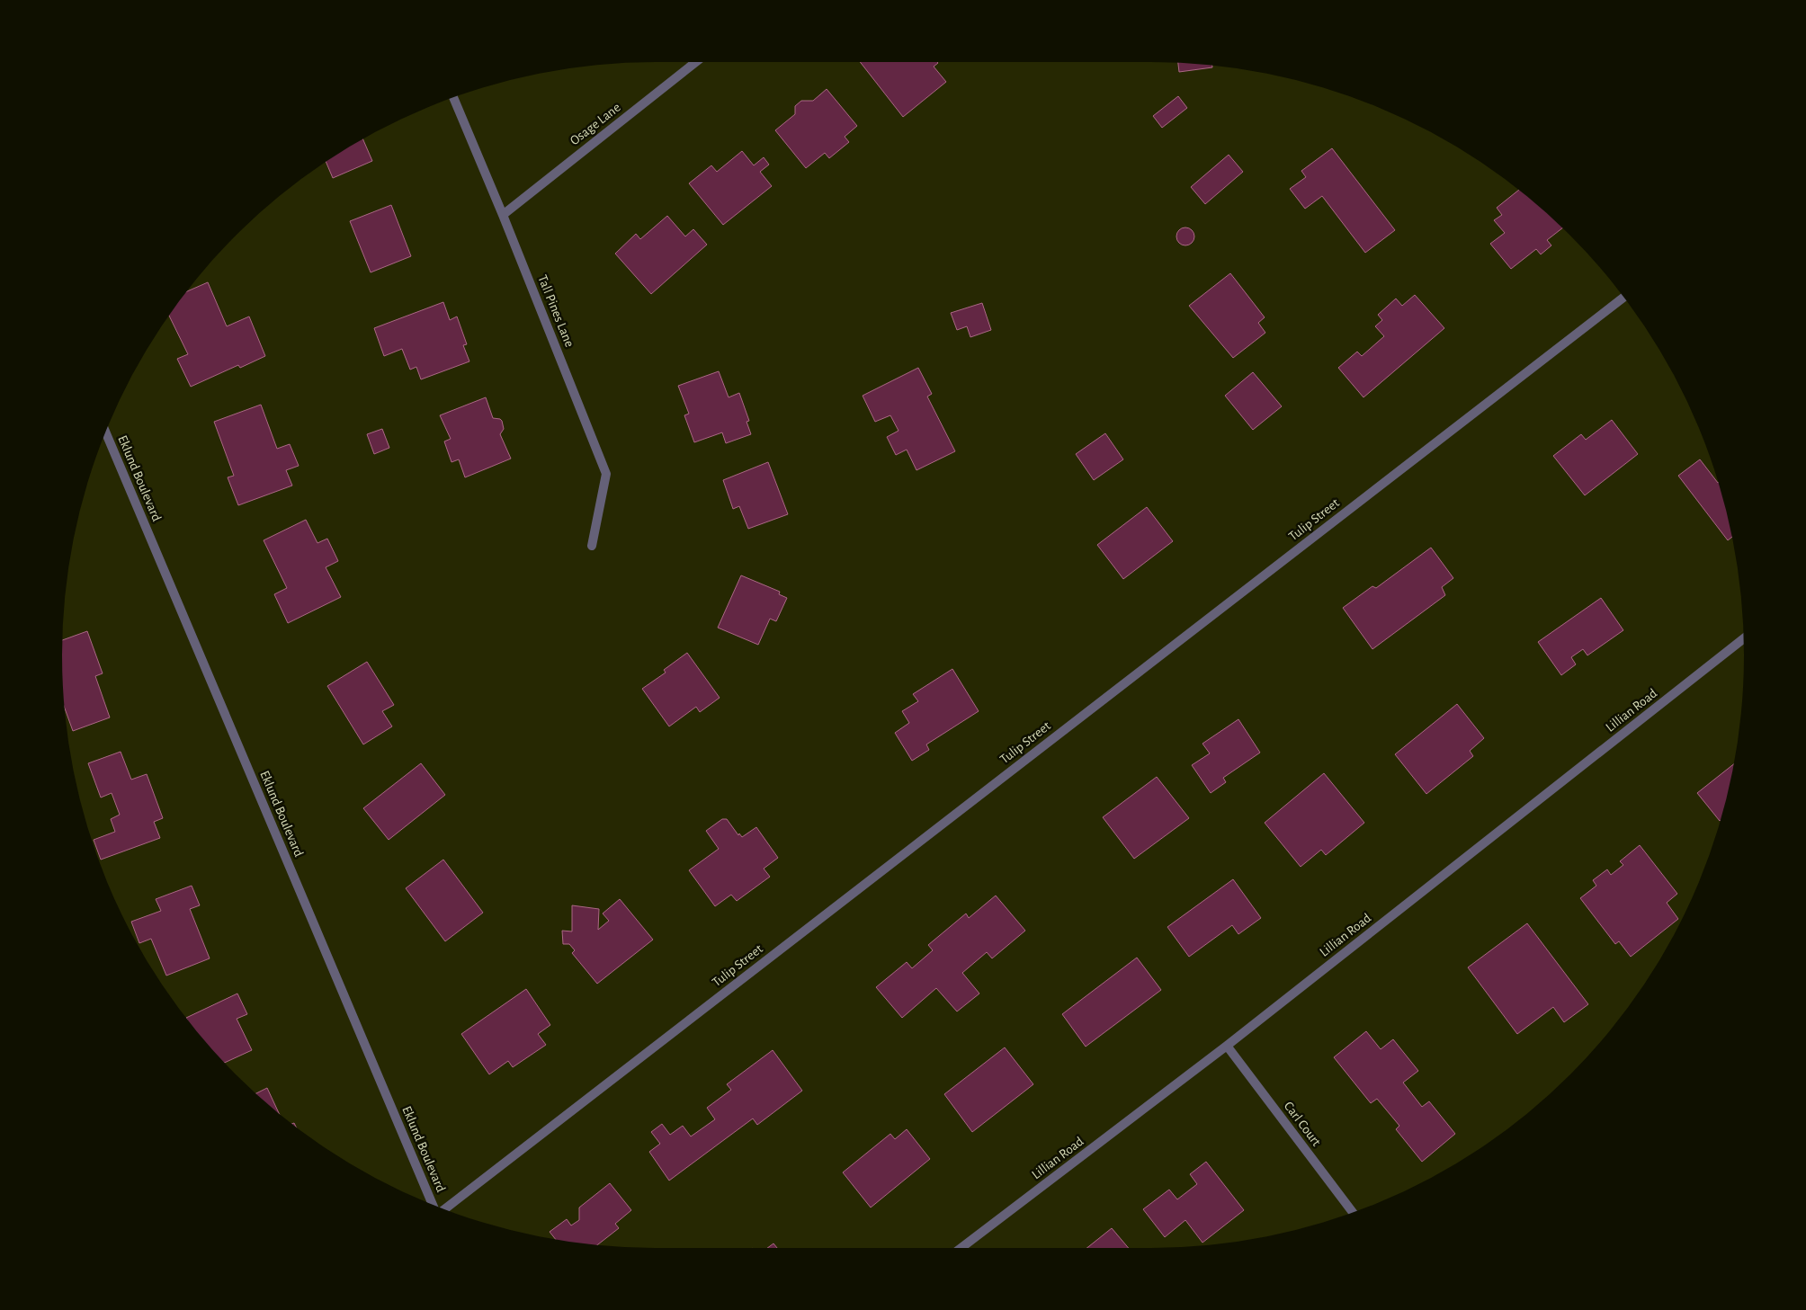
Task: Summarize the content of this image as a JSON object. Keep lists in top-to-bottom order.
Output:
{
  "streets": {
    "street": [
      "Osage Lane",
      "Tall Pines Lane",
      "Eklund Boulevard",
      "Tulip Street",
      "Lillian Road",
      "Carl Court"
    ]
  },
  "crossings": [
    ["Osage Lane", "Tall Pines Lane"],
    ["Lillian Road", "Carl Court"]
  ]
}
